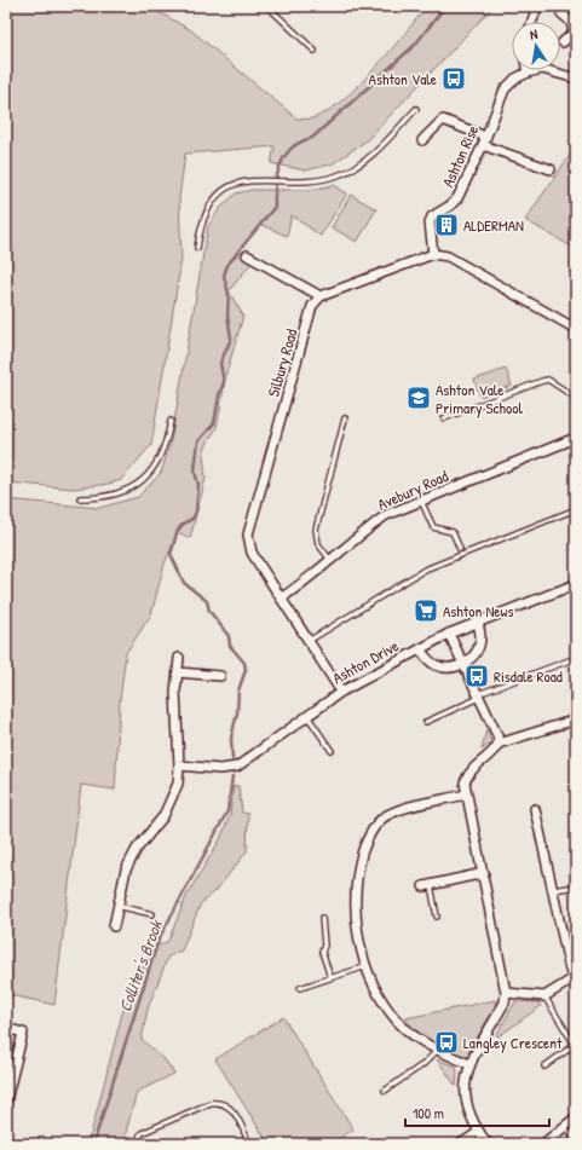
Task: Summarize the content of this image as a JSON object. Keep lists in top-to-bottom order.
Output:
{
  "streets": {
    "street": [
      "Ashton Rise",
      "Silbury Road",
      "Avebury Road",
      "Ashton Drive"
    ]
  },
  "crossings": [
    ["Silbury Road", "Avebury Road"],
    ["Silbury Road", "Ashton Drive"]
  ],
  "water": ["Colliter's Brook"],
  "places": {
    "bus stop": ["Ashton Vale", "Risdale Road", "Langley Crescent"],
    "building": ["ALDERMAN"],
    "school or university": ["Ashton Vale Primary School"],
    "supermarket": ["Ashton News"]
  },
  "scale_bar": "100 m",
  "north": "top"
}
